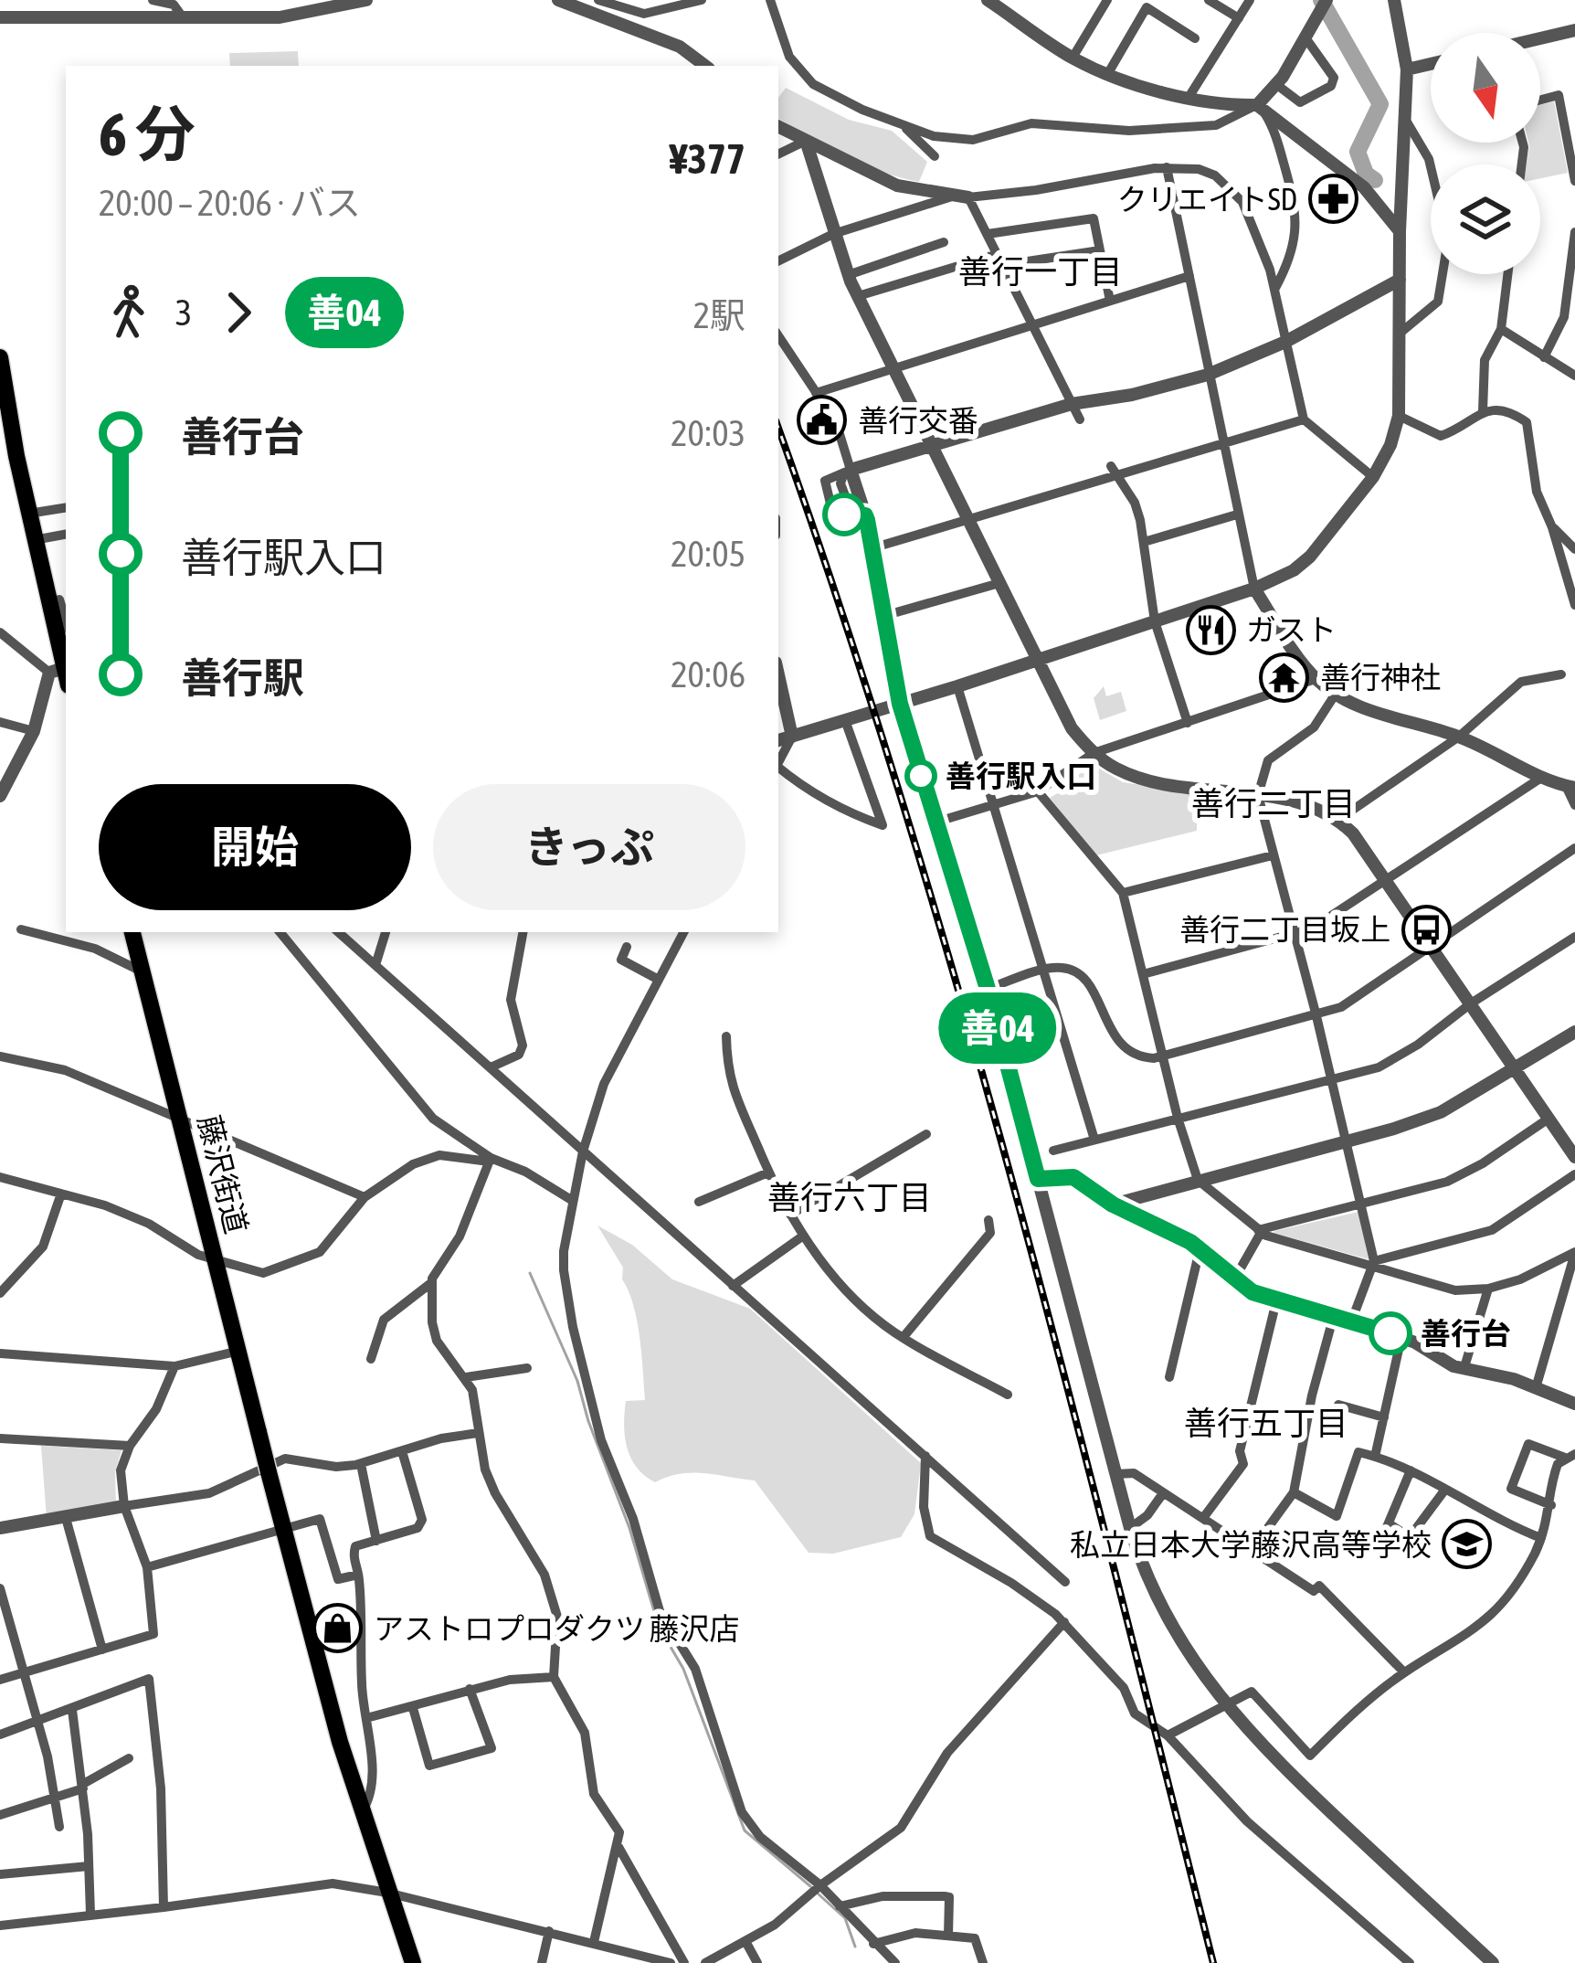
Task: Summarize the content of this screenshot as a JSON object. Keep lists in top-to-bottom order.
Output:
{
  "streets": {
    "highway": ["藤沢街道"]
  },
  "districts": [
    "善行一丁目",
    "善行二丁目",
    "善行六丁目",
    "善行五丁目"
  ],
  "places": {
    "pharmacy": ["クリエイトSD"],
    "public building": ["善行交番"],
    "restaurant": ["ガスト"],
    "temple": ["善行神社"],
    "other": ["善行駅入口", "善行台"],
    "bus stop": ["善行二丁目坂上"],
    "school or university": ["私立日本大学藤沢高等学校"],
    "shop": ["アストロプロダクツ 藤沢店"]
  },
  "lines": ["bus line 善04"],
  "north": "bottom",
  "page": {
    "on_map": "善04",
    "heading": ["6 分", "20:00 – 20:06 · バス", "¥377"],
    "legs": ["3", "善04", "2駅"],
    "list": [
      {
        "name": "善行台",
        "value": "20:03"
      },
      {
        "name": "善行駅入口",
        "value": "20:05"
      },
      {
        "name": "善行駅",
        "value": "20:06"
      }
    ],
    "buttons": ["開始", "きっぷ"]
  }
}
